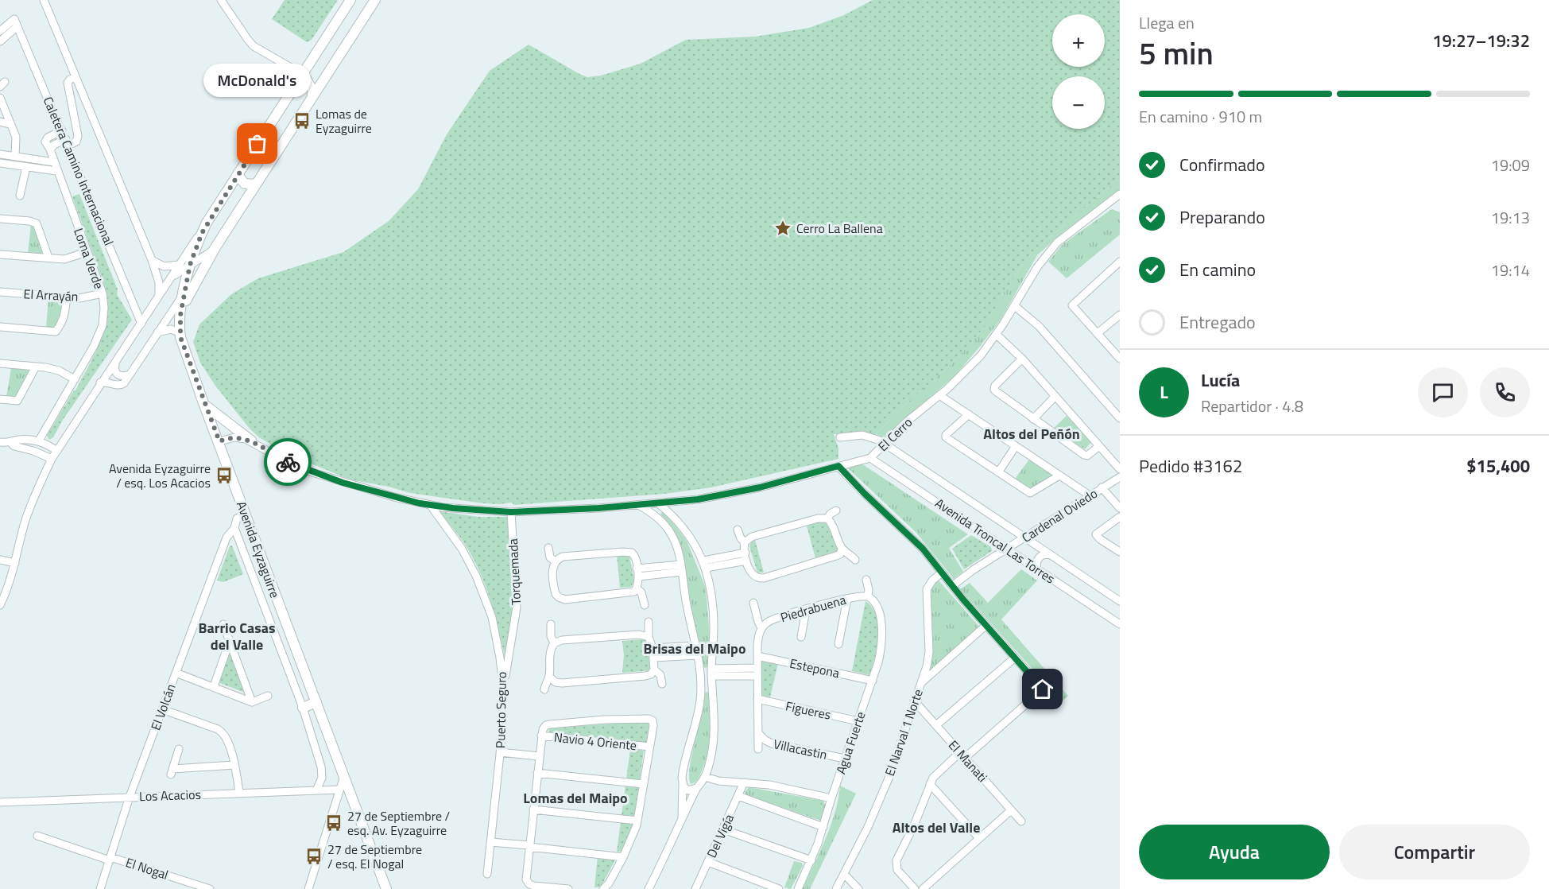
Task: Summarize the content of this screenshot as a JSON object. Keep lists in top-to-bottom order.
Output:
{
  "streets": {
    "main road": ["Avenida Eyzaguirre"],
    "street": [
      "Caletera Camino Internacional",
      "Loma Verde",
      "El Arrayán",
      "El Cerro",
      "Cardenal Oviedo",
      "Avenida Troncal Las Torres",
      "Torquemada",
      "Piedrabuena",
      "Estepona",
      "El Volcán",
      "Puerto Seguro",
      "Figueres",
      "El Narval 1 Norte",
      "Navio 4 Oriente",
      "Agua Fuerte",
      "Villacastin",
      "El Manati",
      "Los Acacios",
      "Del Vigía",
      "El Nogal"
    ]
  },
  "crossings": [
    ["Caletera Camino Internacional", "Avenida Eyzaguirre"],
    ["Loma Verde", "El Arrayán"],
    ["El Cerro", "Avenida Troncal Las Torres"],
    ["El Cerro", "Avenida Eyzaguirre"],
    ["El Cerro", "Torquemada"],
    ["El Cerro", "Puerto Seguro"],
    ["Cardenal Oviedo", "Avenida Troncal Las Torres"],
    ["Avenida Eyzaguirre", "El Volcán"],
    ["Torquemada", "Puerto Seguro"],
    ["Piedrabuena", "Agua Fuerte"],
    ["Estepona", "Agua Fuerte"],
    ["El Volcán", "Los Acacios"],
    ["El Volcán", "El Nogal"],
    ["Figueres", "Agua Fuerte"],
    ["El Narval 1 Norte", "El Manati"],
    ["Agua Fuerte", "Villacastin"]
  ],
  "districts": [
    "Altos del Peñón",
    "Barrio Casas del Valle",
    "Brisas del Maipo",
    "Lomas del Maipo",
    "Altos del Valle"
  ],
  "places": {
    "bus stop": [
      "Lomas de Eyzaguirre",
      "Avenida Eyzaguirre / esq. Los Acacios",
      "27 de Septiembre / esq. Av. Eyzaguirre",
      "27 de Septiembre / esq. El Nogal"
    ],
    "other": ["McDonald's"],
    "place": ["Cerro La Ballena"]
  },
  "page": {
    "heading": ["5 min", "Llega en", "19:27–19:32"],
    "panel": [
      "Lucía",
      "Repartidor · 4.8",
      "Pedido #3162",
      "$15,400"
    ],
    "map_buttons": ["+", "−"],
    "bubble": "McDonald's",
    "bar": "En camino · 910 m",
    "list": [
      ["Confirmado", "19:09"],
      ["Preparando", "19:13"],
      ["En camino", "19:14"],
      "Entregado"
    ],
    "round": "L",
    "buttons": ["Ayuda", "Compartir"]
  }
}
